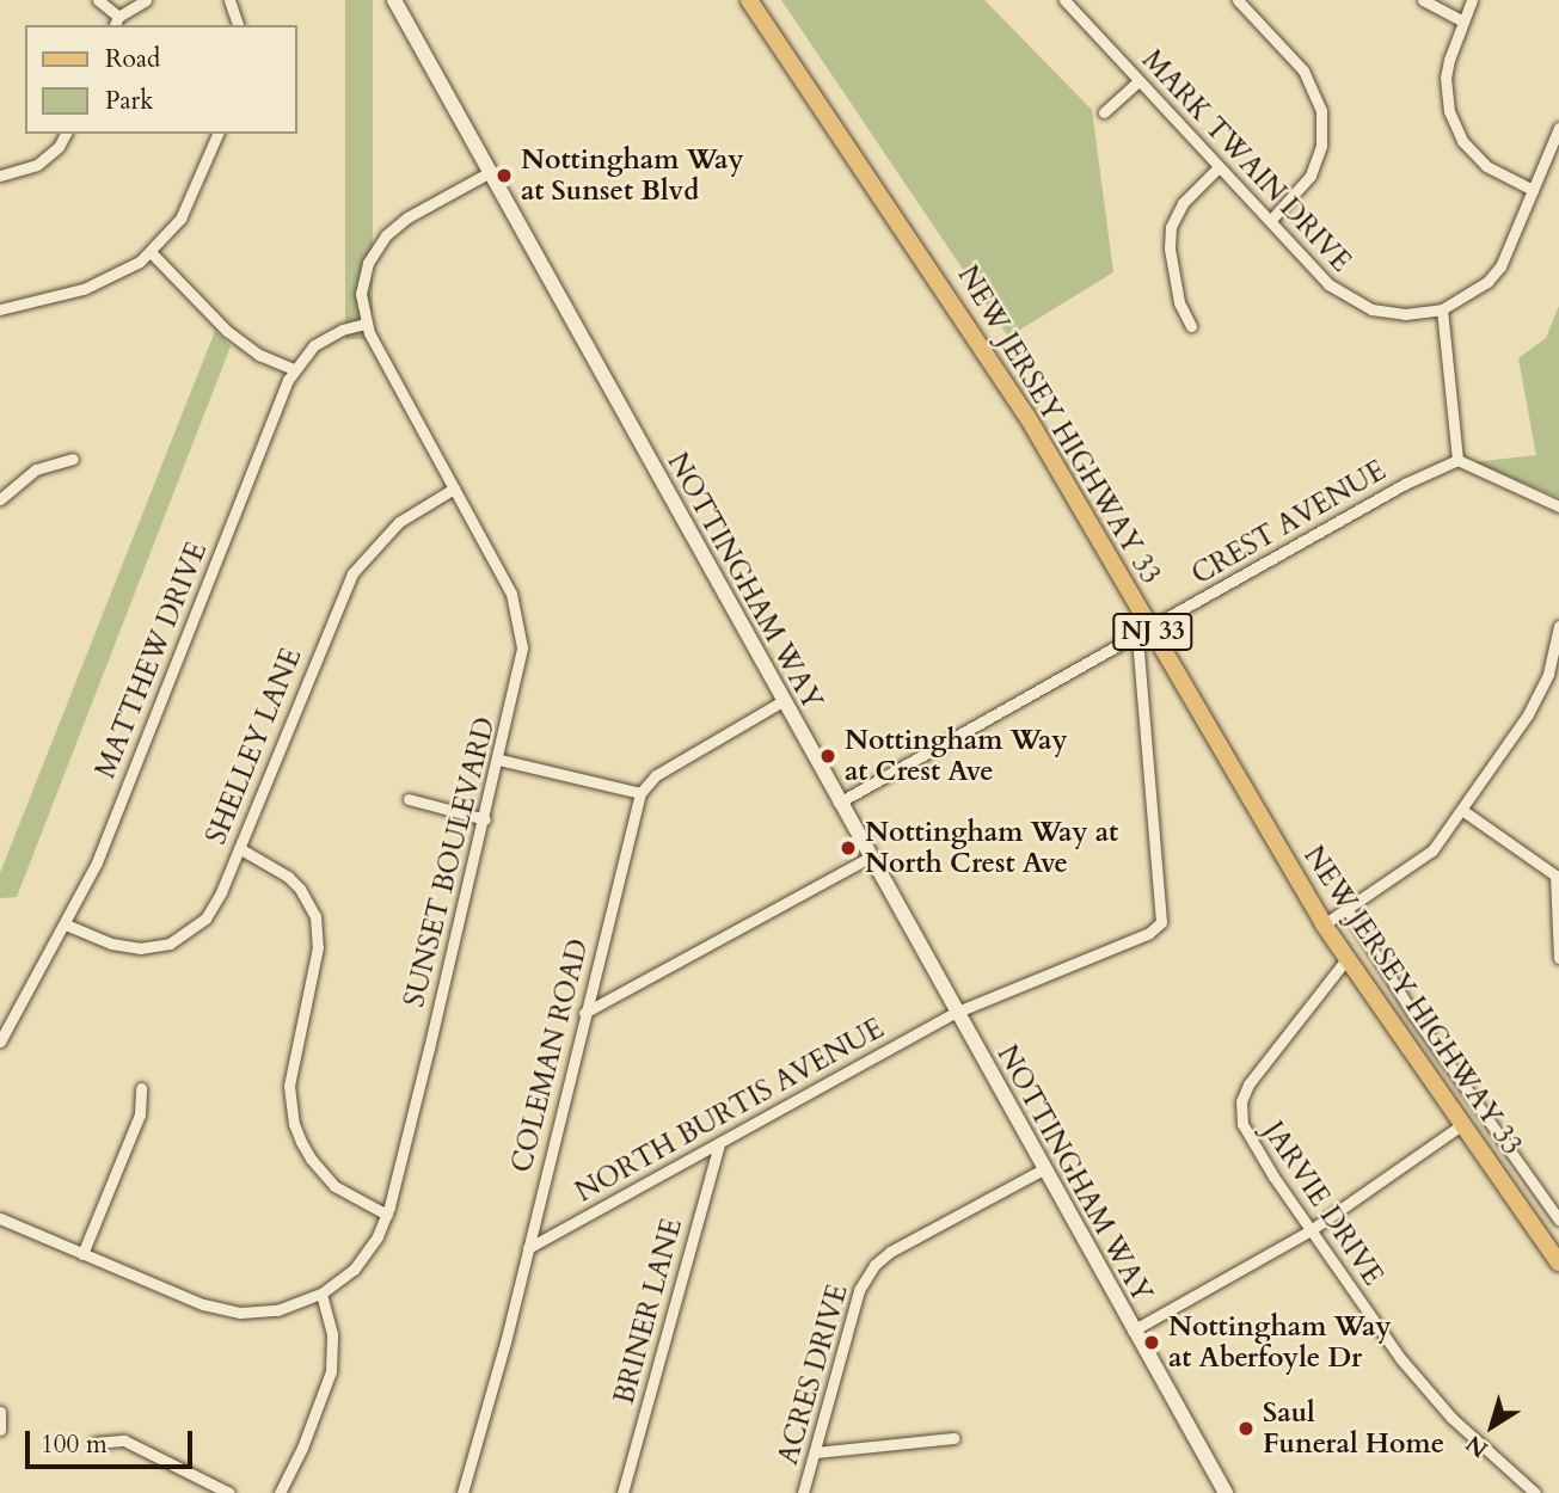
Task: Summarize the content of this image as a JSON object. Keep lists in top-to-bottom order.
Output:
{
  "streets": {
    "main road": ["NEW JERSEY HIGHWAY 33", "NJ 33"],
    "street": [
      "MARK TWAIN DRIVE",
      "CREST AVENUE",
      "NOTTINGHAM WAY",
      "MATTHEW DRIVE",
      "SHELLEY LANE",
      "SUNSET BOULEVARD",
      "COLEMAN ROAD",
      "NORTH BURTIS AVENUE",
      "JARVIE DRIVE",
      "BRINER LANE",
      "ACRES DRIVE"
    ]
  },
  "crossings": [
    ["NEW JERSEY HIGHWAY 33", "CREST AVENUE"],
    ["NEW JERSEY HIGHWAY 33", "NORTH BURTIS AVENUE"],
    ["NEW JERSEY HIGHWAY 33", "JARVIE DRIVE"],
    ["CREST AVENUE", "NOTTINGHAM WAY"],
    ["CREST AVENUE", "NORTH BURTIS AVENUE"],
    ["NOTTINGHAM WAY", "SUNSET BOULEVARD"],
    ["NOTTINGHAM WAY", "NORTH BURTIS AVENUE"],
    ["NOTTINGHAM WAY", "ACRES DRIVE"],
    ["MATTHEW DRIVE", "SHELLEY LANE"],
    ["MATTHEW DRIVE", "SUNSET BOULEVARD"],
    ["SHELLEY LANE", "SUNSET BOULEVARD"],
    ["COLEMAN ROAD", "NORTH BURTIS AVENUE"],
    ["NORTH BURTIS AVENUE", "BRINER LANE"]
  ],
  "places": [
    "Nottingham Way at Sunset Blvd",
    "Nottingham Way at Crest Ave",
    "Nottingham Way at North Crest Ave",
    "Nottingham Way at Aberfoyle Dr",
    "Saul Funeral Home"
  ],
  "legend": ["Road", "Park"],
  "scale_bar": "100 m",
  "north": "bottom left"
}
